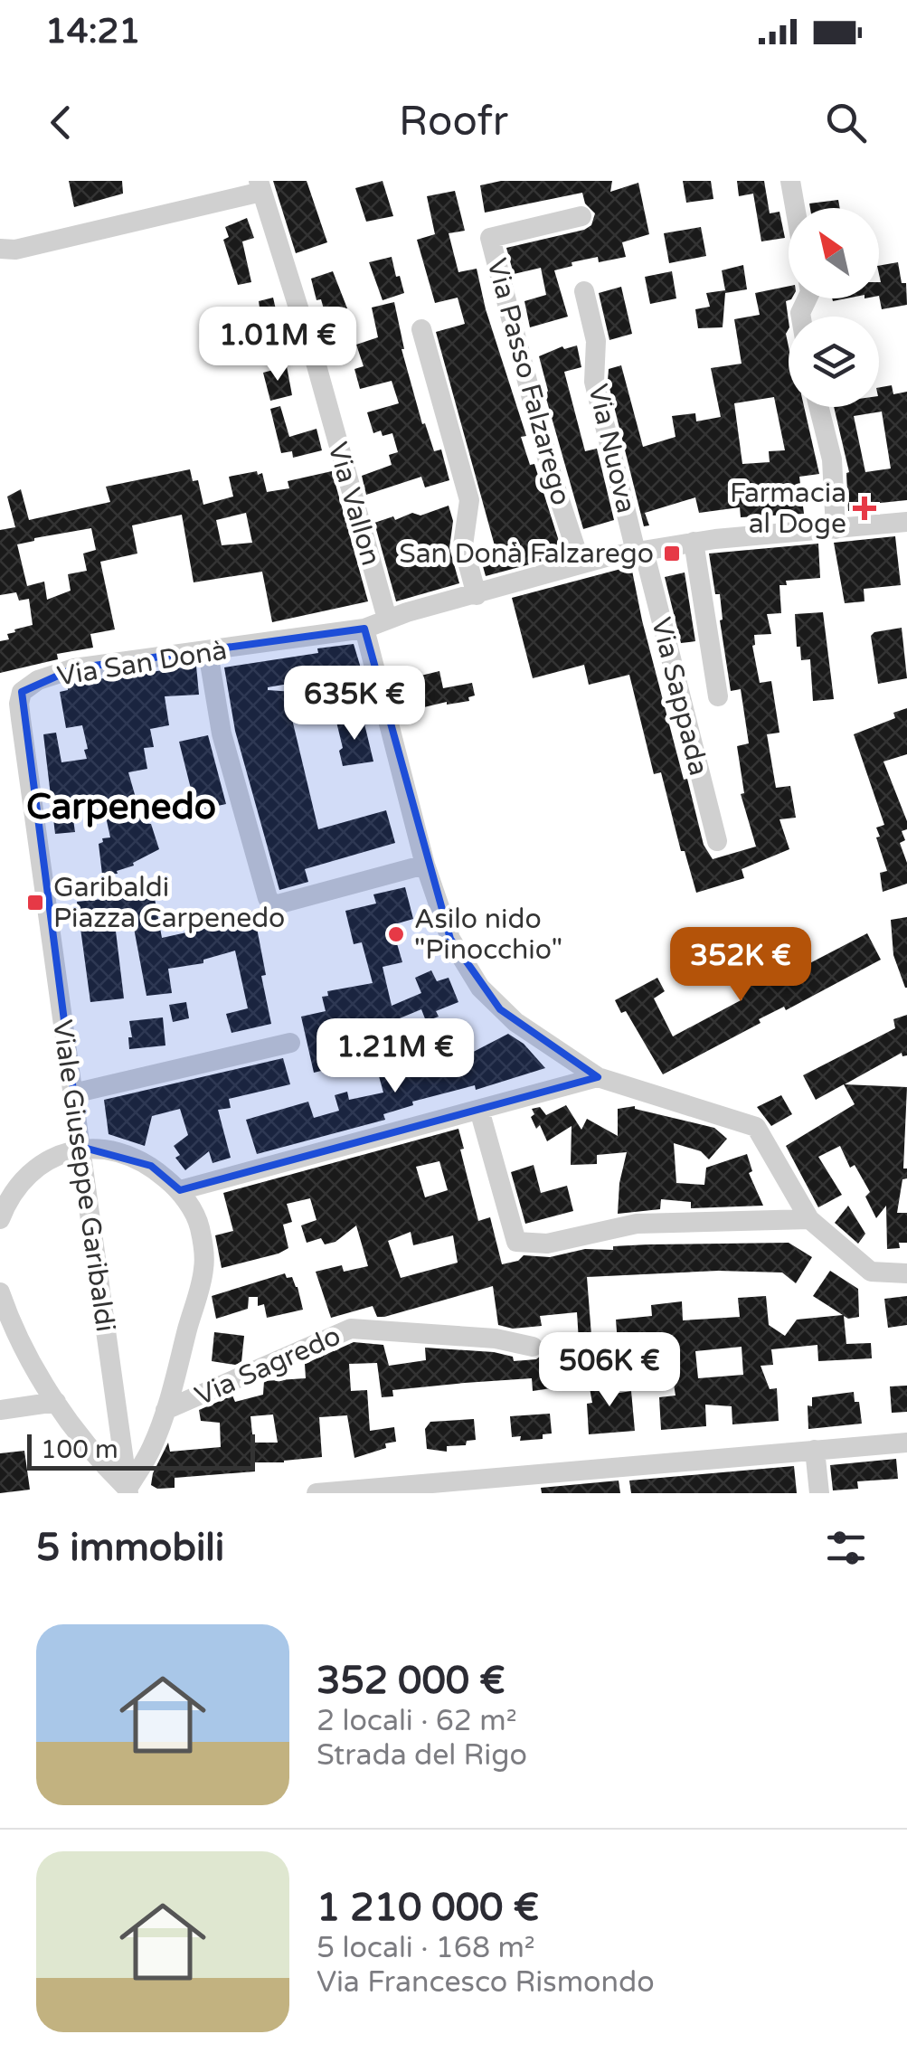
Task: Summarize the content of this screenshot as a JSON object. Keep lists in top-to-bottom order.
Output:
{
  "streets": {
    "street": [
      "Via Passo Falzarego",
      "Via Nuova",
      "Via Vallon",
      "Via San Donà",
      "Via Sappada",
      "Viale Giuseppe Garibaldi",
      "Via Sagredo"
    ]
  },
  "crossings": [
    ["Via Passo Falzarego", "Via San Donà"],
    ["Via Nuova", "Via San Donà"],
    ["Via Nuova", "Via Sappada"],
    ["Via Vallon", "Via San Donà"],
    ["Via San Donà", "Via Sappada"],
    ["Via San Donà", "Viale Giuseppe Garibaldi"]
  ],
  "districts": ["Carpenedo"],
  "places": {
    "health": ["Farmacia al Doge"],
    "transit": ["San Donà Falzarego", "Garibaldi Piazza Carpenedo"],
    "other": ["Asilo nido \"Pinocchio\""]
  },
  "scale_bar": "100 m",
  "north": "top left",
  "page": {
    "status": "14:21",
    "header": "Roofr",
    "price": [
      "1.01M €",
      "635K €",
      "352K €",
      "1.21M €",
      "506K €"
    ],
    "scale": "100 m",
    "heading": "5 immobili",
    "list": [
      {
        "name": "352 000 €",
        "note": "2 locali · 62 m² · Strada del Rigo"
      },
      {
        "name": "1 210 000 €",
        "note": "5 locali · 168 m² · Via Francesco Rismondo"
      }
    ]
  }
}
